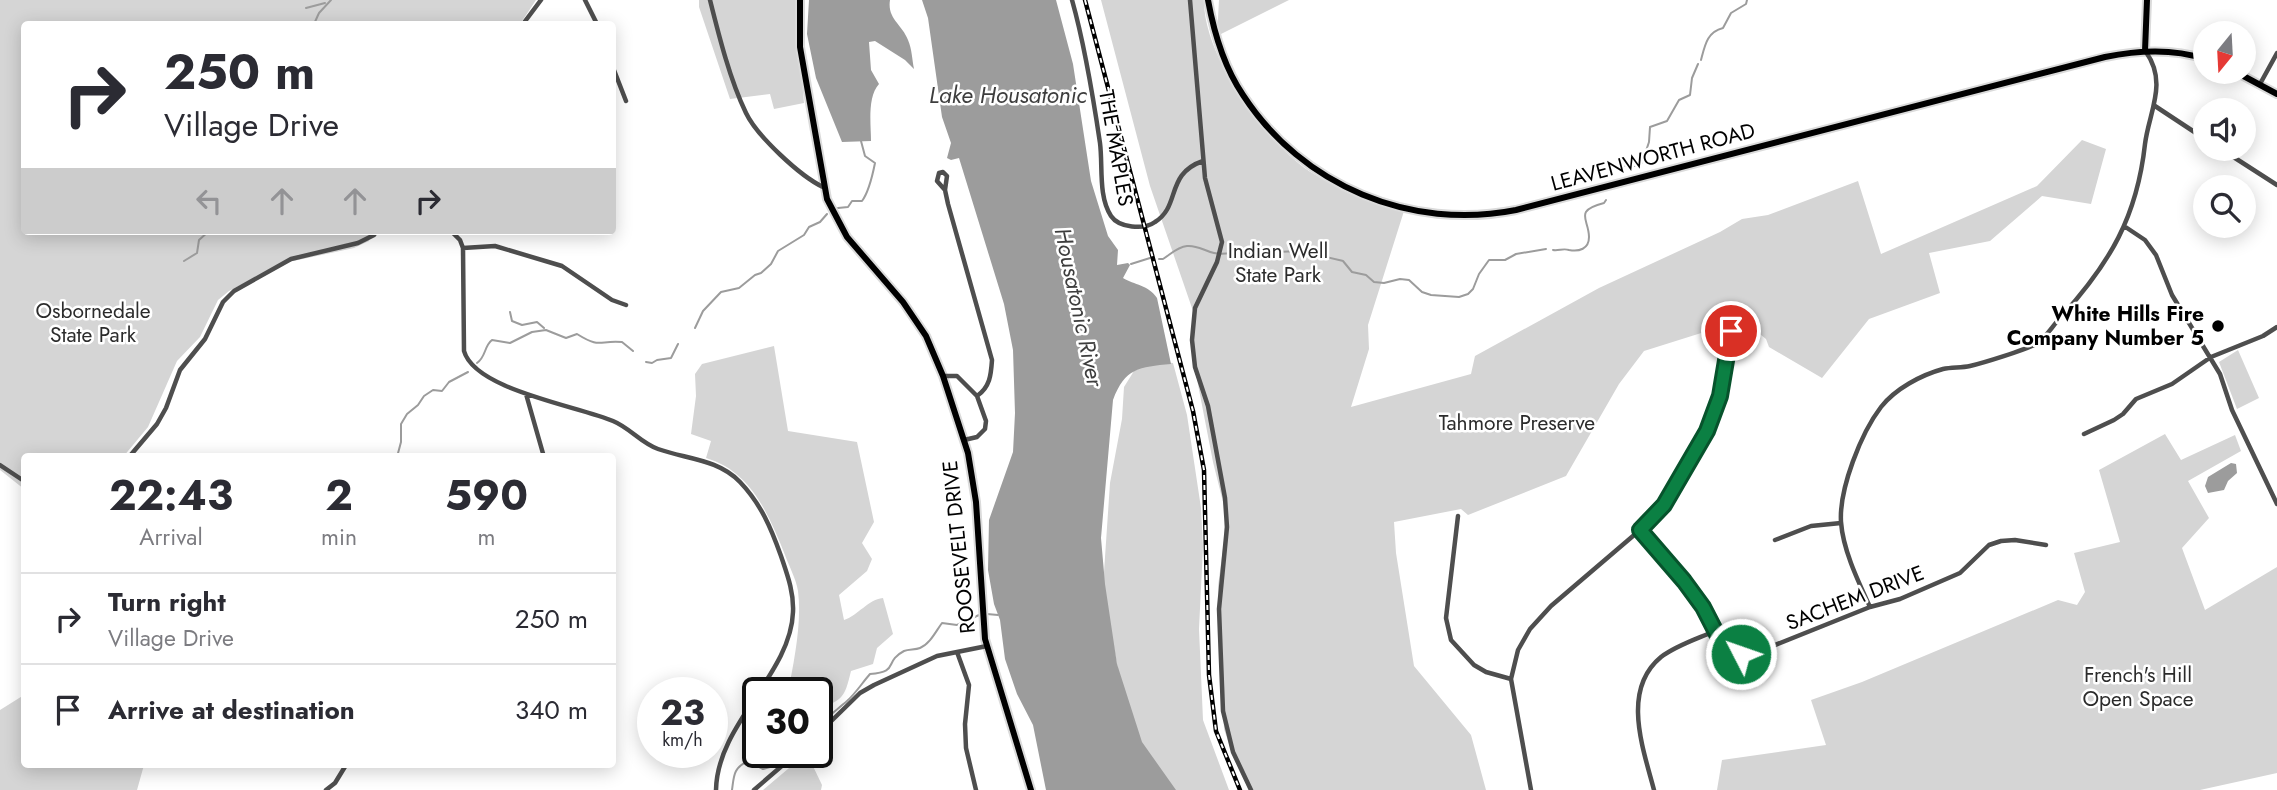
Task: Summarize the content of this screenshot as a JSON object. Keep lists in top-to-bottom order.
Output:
{
  "streets": {
    "main road": ["LEAVENWORTH ROAD", "ROOSEVELT DRIVE"],
    "street": ["THE MAPLES", "SACHEM DRIVE"]
  },
  "water": ["Lake Housatonic", "Housatonic River"],
  "parks": [
    "Indian Well State Park",
    "Osbornedale State Park",
    "Tahmore Preserve",
    "French's Hill Open Space"
  ],
  "places": ["White Hills Fire Company Number 5"],
  "north": "bottom",
  "page": {
    "turn": ["250 m", "Village Drive"],
    "eta": [
      "22:43",
      "Arrival",
      "2",
      "min",
      "590",
      "m"
    ],
    "list": [
      {
        "name": "Turn right",
        "note": "Village Drive",
        "value": "250 m"
      },
      {
        "name": "Arrive at destination",
        "value": "340 m"
      }
    ],
    "speed": "23 km/h",
    "limit": "30"
  }
}
